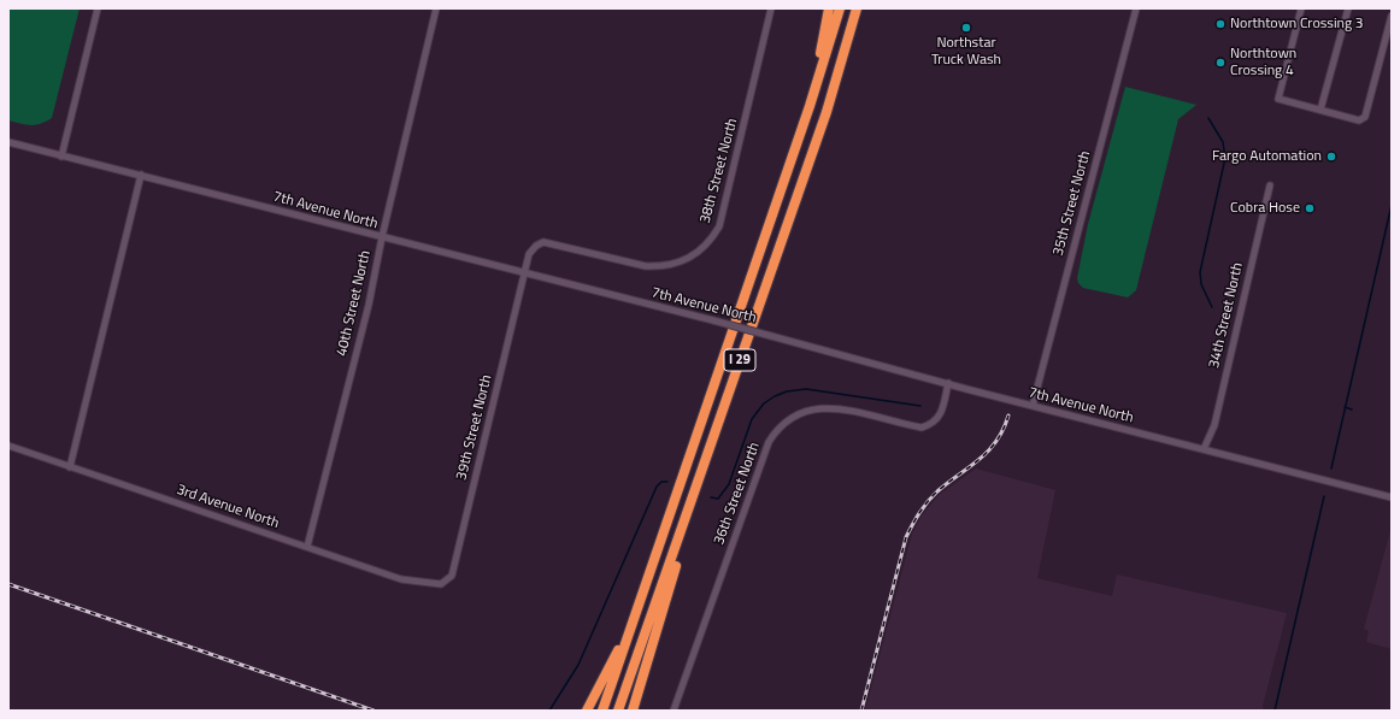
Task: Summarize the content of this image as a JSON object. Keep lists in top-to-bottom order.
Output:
{
  "streets": {
    "highway": ["I 29"],
    "street": [
      "38th Street North",
      "35th Street North",
      "7th Avenue North",
      "40th Street North",
      "34th Street North",
      "39th Street North",
      "36th Street North",
      "3rd Avenue North"
    ]
  },
  "crossings": [
    ["38th Street North", "7th Avenue North"],
    ["38th Street North", "39th Street North"],
    ["35th Street North", "7th Avenue North"],
    ["7th Avenue North", "40th Street North"],
    ["7th Avenue North", "34th Street North"],
    ["7th Avenue North", "39th Street North"],
    ["7th Avenue North", "36th Street North"],
    ["40th Street North", "3rd Avenue North"],
    ["39th Street North", "3rd Avenue North"]
  ],
  "places": [
    "Northtown Crossing 3",
    "Northstar Truck Wash",
    "Northtown Crossing 4",
    "Fargo Automation",
    "Cobra Hose"
  ]
}
